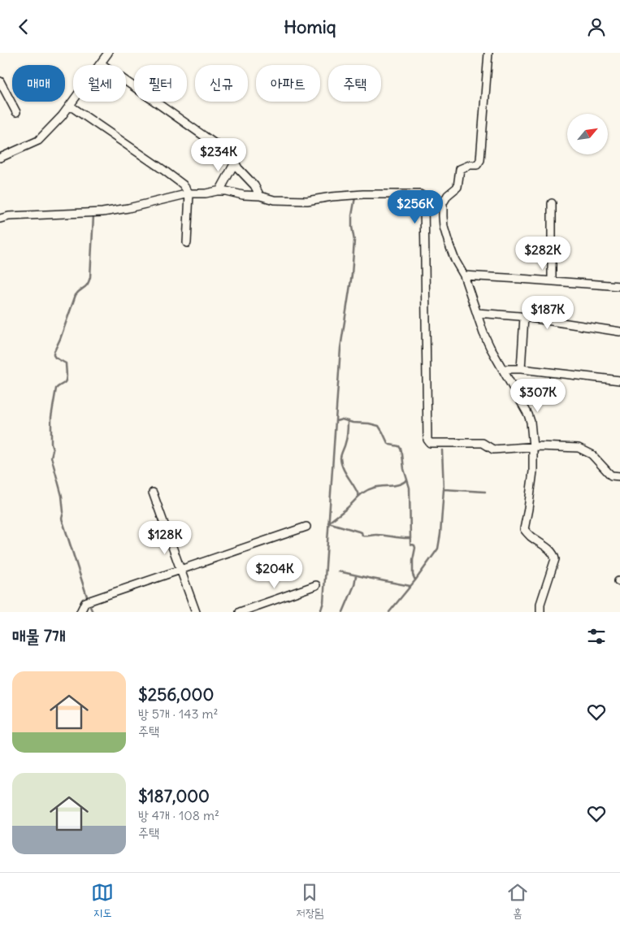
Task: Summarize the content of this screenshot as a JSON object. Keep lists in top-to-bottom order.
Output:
{
  "north": "top right",
  "page": {
    "header": "Homiq",
    "chip": [
      "매매",
      "월세",
      "필터",
      "신규",
      "아파트",
      "주택"
    ],
    "price": [
      "$234K",
      "$256K",
      "$282K",
      "$187K",
      "$307K",
      "$128K",
      "$204K"
    ],
    "heading": "매물 7개",
    "list": [
      {
        "name": "$256,000",
        "note": "방 5개 · 143 m² · 주택"
      },
      {
        "name": "$187,000",
        "note": "방 4개 · 108 m² · 주택"
      }
    ],
    "tabs": ["지도", "저장됨", "홈"]
  }
}
